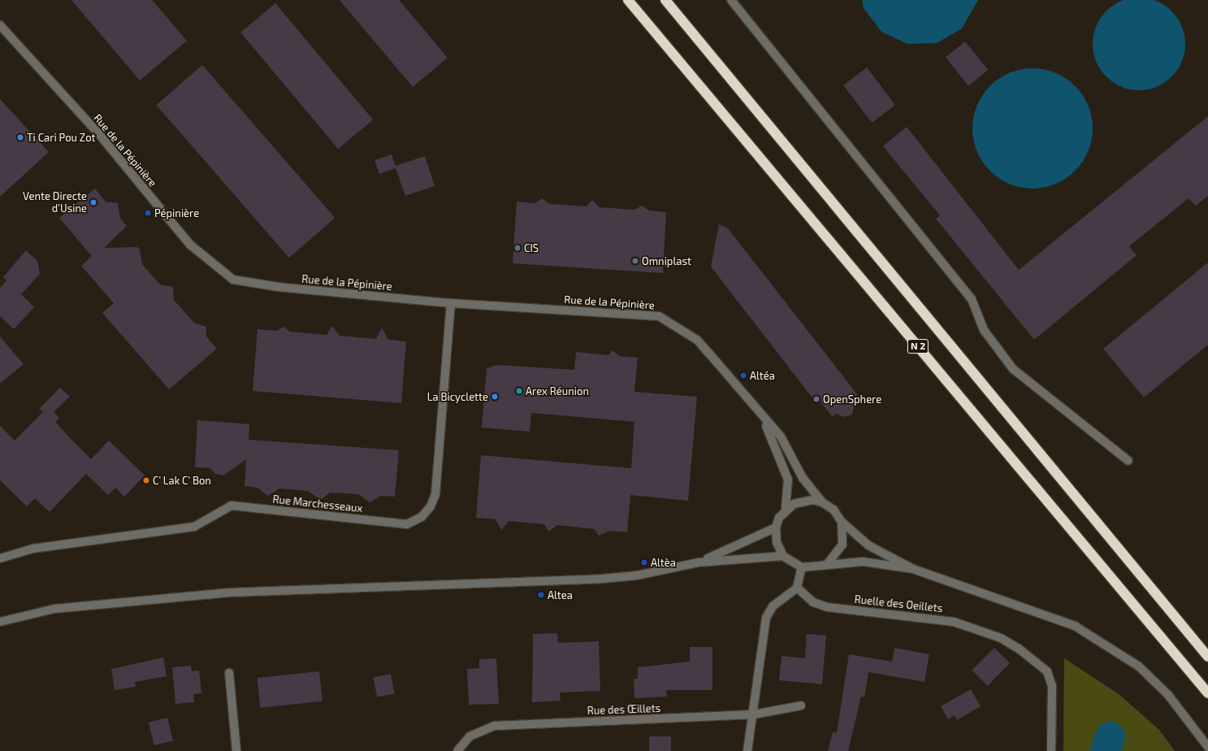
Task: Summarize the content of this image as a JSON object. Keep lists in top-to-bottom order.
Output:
{
  "streets": {
    "highway": ["N 2"],
    "street": [
      "Rue de la Pépinière",
      "Rue Marchesseaux",
      "Ruelle des Oeillets",
      "Rue des Œillets"
    ]
  },
  "crossings": [
    ["Rue de la Pépinière", "Rue Marchesseaux"]
  ],
  "places": [
    "Ti Cari Pou Zot",
    "Vente Directe d'Usine",
    "Pépinière",
    "CIS",
    "Omniplast",
    "Altéa",
    "Arex Réunion",
    "La Bicyclette",
    "OpenSphere",
    "C' Lak C' Bon",
    "Altèa",
    "Altea"
  ]
}
